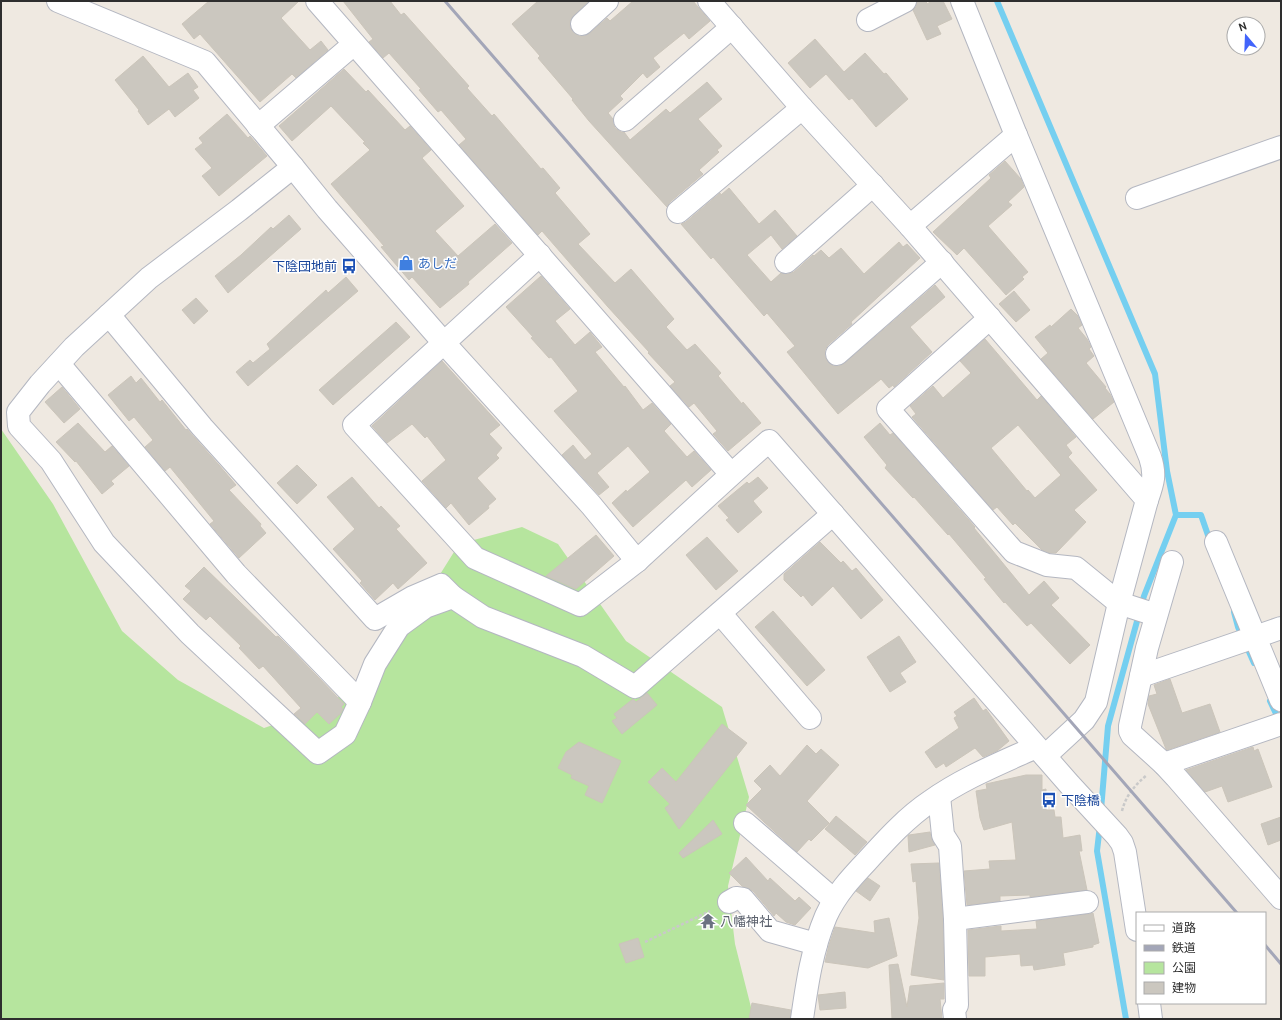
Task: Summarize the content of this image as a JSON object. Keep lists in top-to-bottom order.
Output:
{
  "places": {
    "shop": ["あしだ"],
    "bus stop": ["下陰団地前", "下陰橋"],
    "temple": ["八幡神社"]
  },
  "legend": [
    "道路",
    "鉄道",
    "公園",
    "建物"
  ],
  "north": "top"
}
